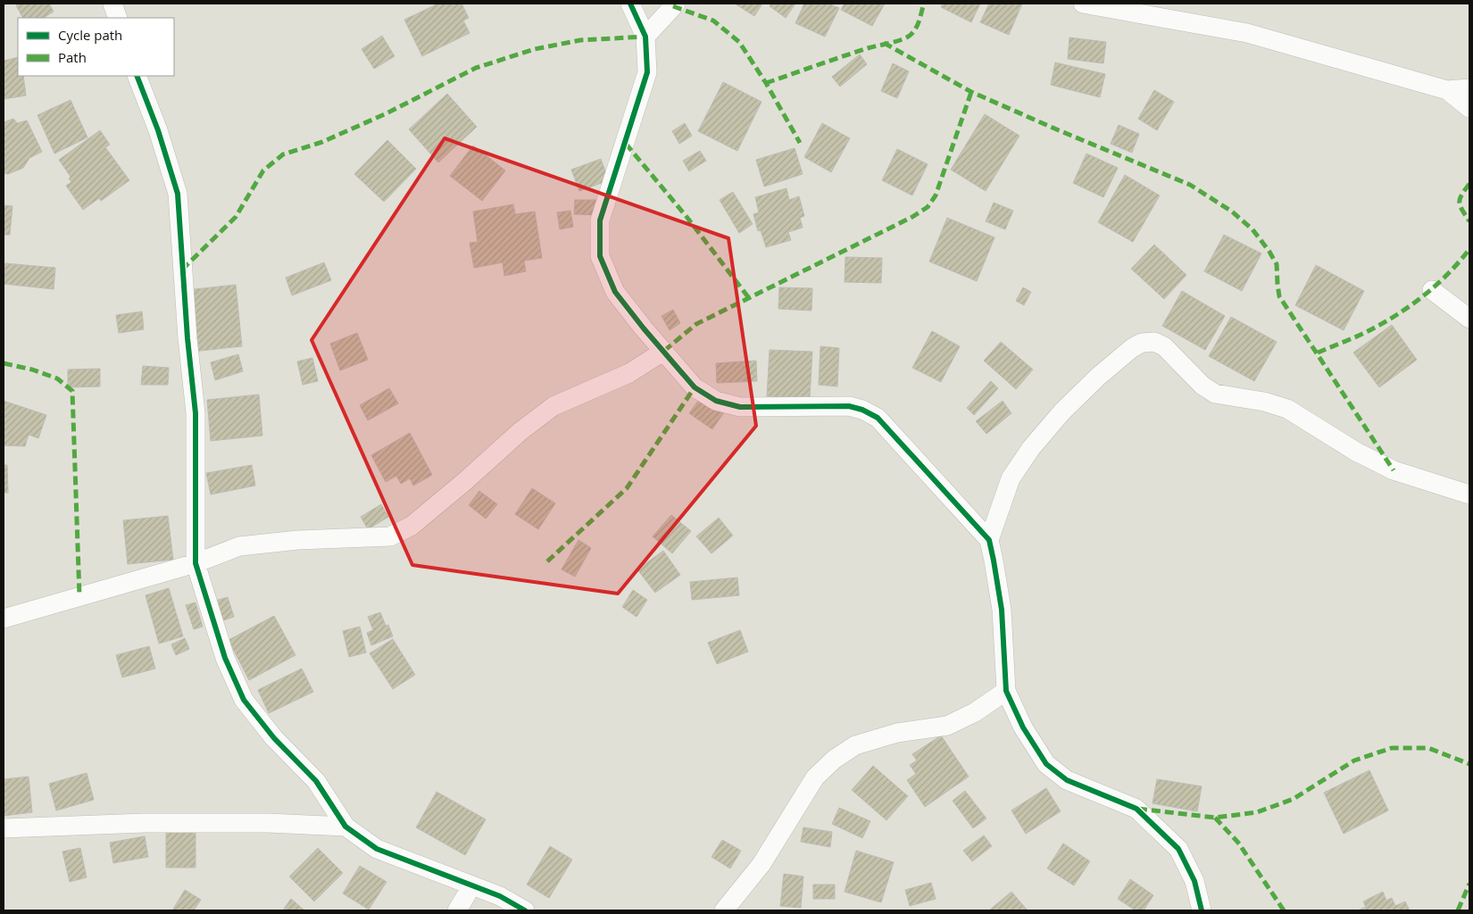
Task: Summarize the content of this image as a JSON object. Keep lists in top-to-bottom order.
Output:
{
  "legend": ["Cycle path", "Path"]
}
